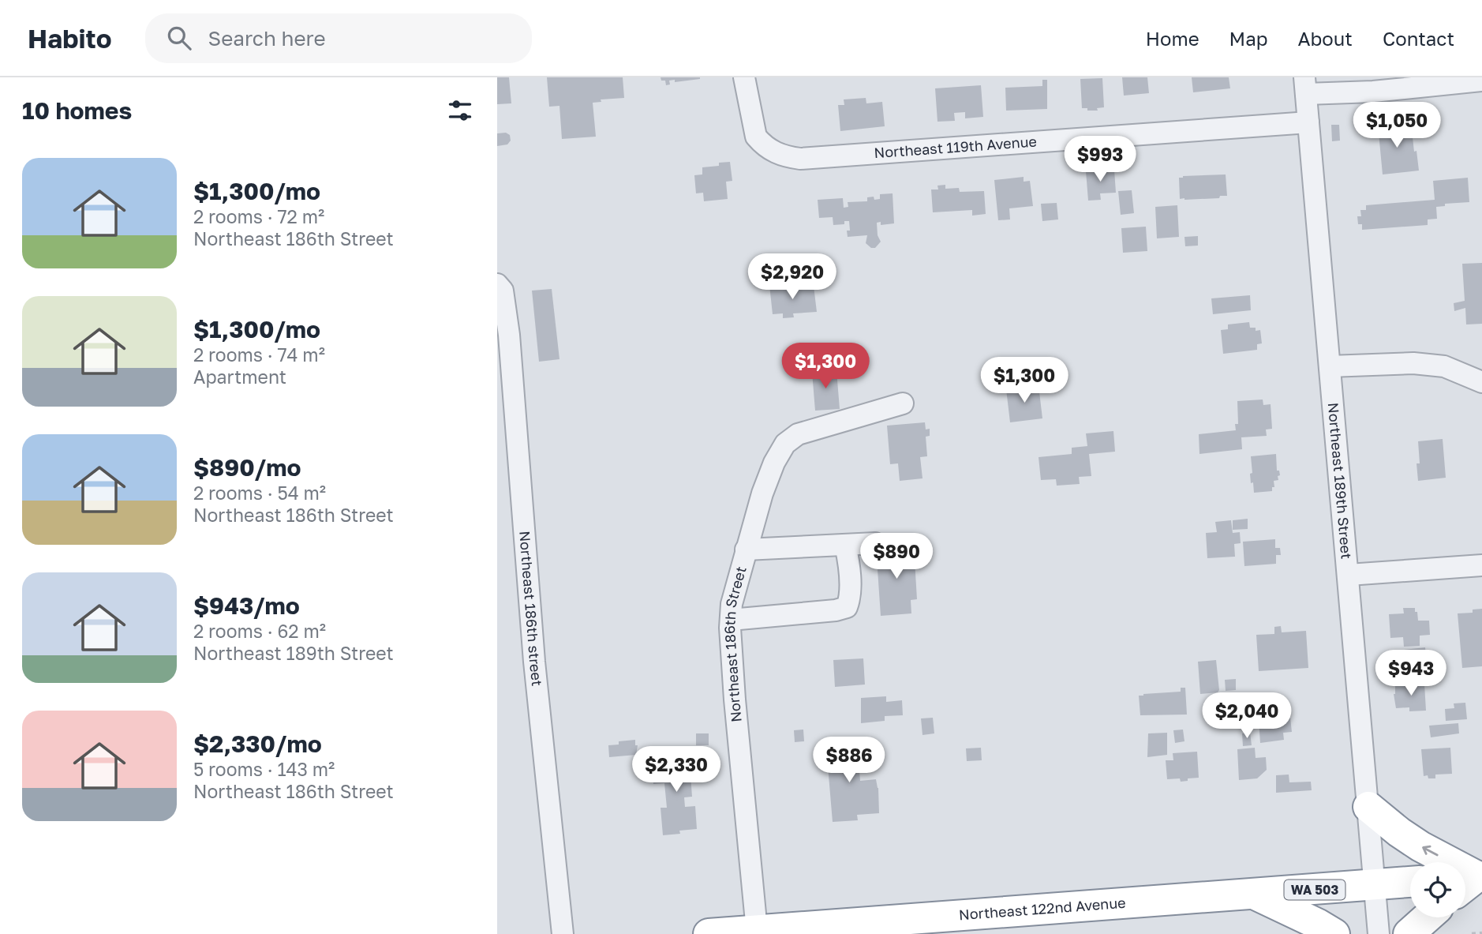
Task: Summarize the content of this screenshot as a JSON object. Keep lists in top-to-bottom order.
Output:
{
  "streets": {
    "highway": ["WA 503", "Northeast 122nd Avenue"],
    "street": [
      "Northeast 119th Avenue",
      "Northeast 189th Street",
      "Northeast 186th street",
      "Northeast 186th Street"
    ]
  },
  "crossings": [
    ["Northeast 119th Avenue", "Northeast 189th Street"],
    ["Northeast 189th Street", "WA 503"],
    ["Northeast 189th Street", "Northeast 122nd Avenue"],
    ["Northeast 186th Street", "Northeast 122nd Avenue"],
    ["WA 503", "Northeast 122nd Avenue"]
  ],
  "page": {
    "header": "Habito",
    "search": "Search here",
    "nav": [
      "Home",
      "Map",
      "About",
      "Contact"
    ],
    "heading": "10 homes",
    "price": [
      "$1,050",
      "$993",
      "$2,920",
      "$1,300",
      "$1,300",
      "$890",
      "$943",
      "$2,040",
      "$886",
      "$2,330"
    ],
    "list": [
      {
        "name": "$1,300/mo",
        "note": "2 rooms · 72 m² · Northeast 186th Street"
      },
      {
        "name": "$1,300/mo",
        "note": "2 rooms · 74 m² · Apartment"
      },
      {
        "name": "$890/mo",
        "note": "2 rooms · 54 m² · Northeast 186th Street"
      },
      {
        "name": "$943/mo",
        "note": "2 rooms · 62 m² · Northeast 189th Street"
      },
      {
        "name": "$2,330/mo",
        "note": "5 rooms · 143 m² · Northeast 186th Street"
      }
    ]
  }
}
